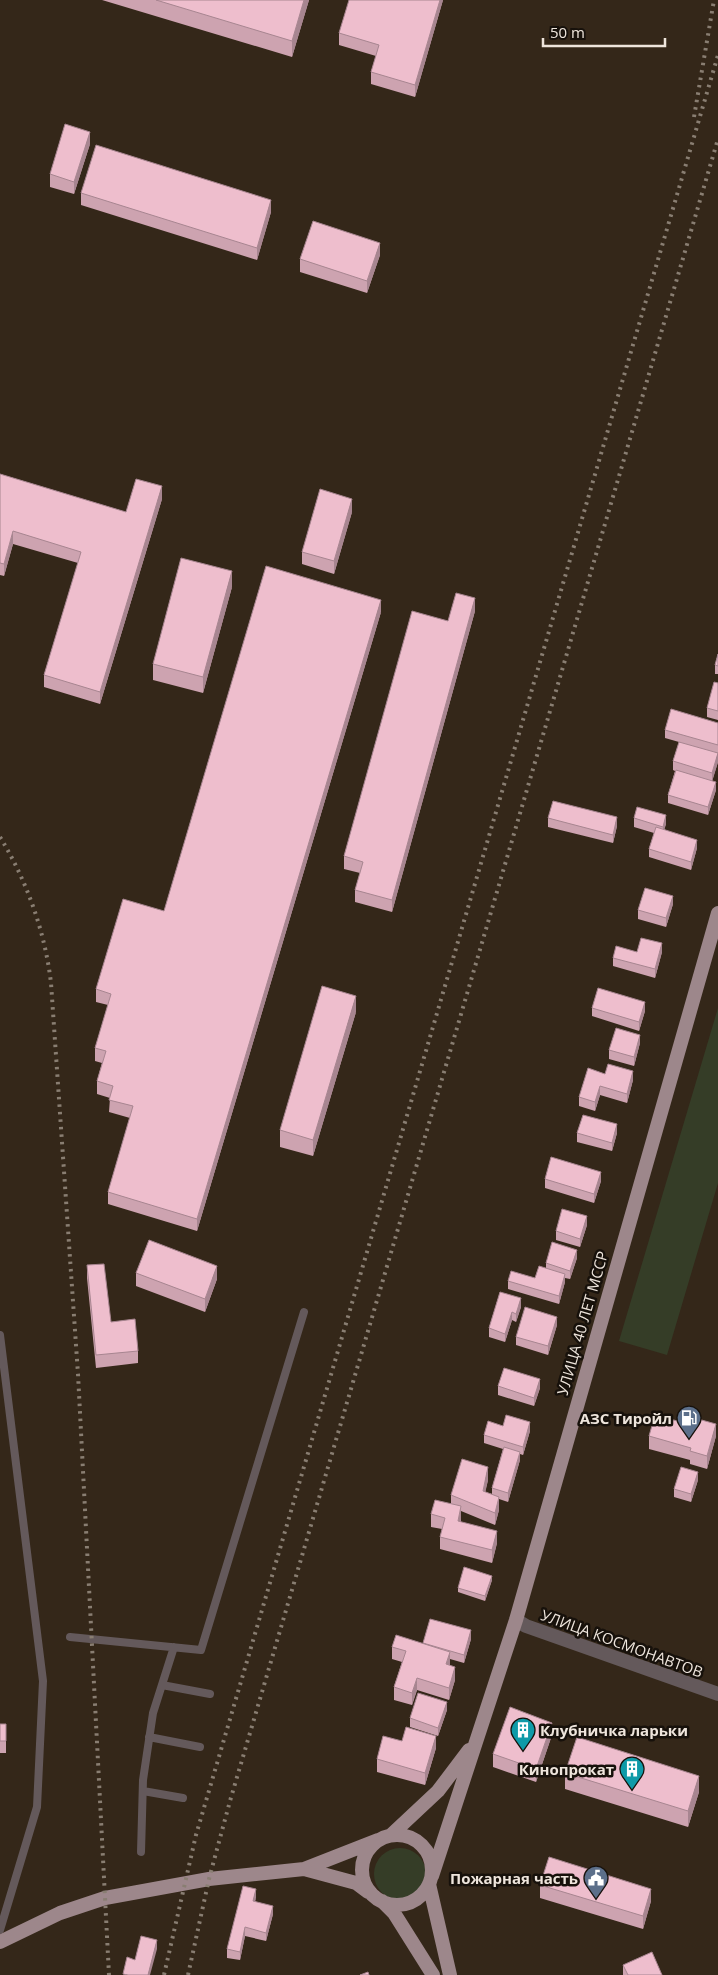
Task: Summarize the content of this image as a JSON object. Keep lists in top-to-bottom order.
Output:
{
  "streets": {
    "main road": ["УЛИЦА 40 ЛЕТ МССР"],
    "street": ["УЛИЦА КОСМОНАВТОВ"]
  },
  "crossings": [
    ["УЛИЦА 40 ЛЕТ МССР", "УЛИЦА КОСМОНАВТОВ"]
  ],
  "places": {
    "fuel station": ["АЗС Тиройл"],
    "building": ["Клубничка ларьки", "Кинопрокат"],
    "public building": ["Пожарная часть"]
  },
  "scale_bar": "50 m"
}
